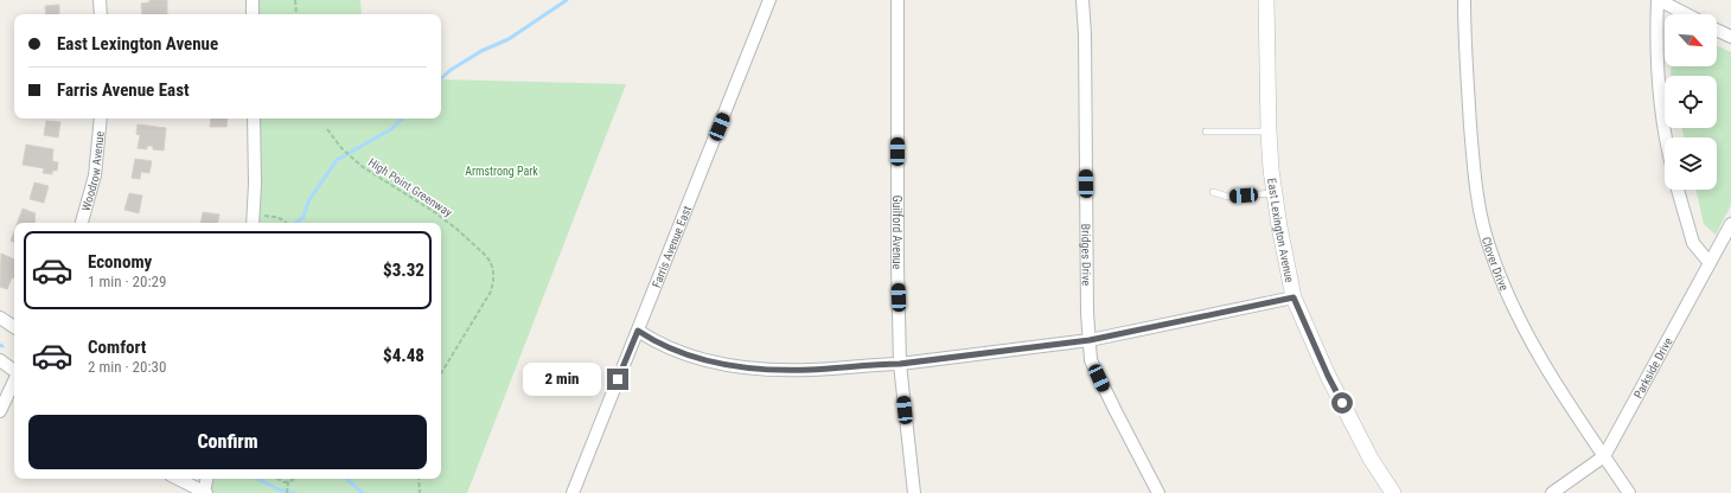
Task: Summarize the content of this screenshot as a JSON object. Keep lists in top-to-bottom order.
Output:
{
  "streets": {
    "main road": ["East Lexington Avenue"],
    "street": [
      "Woodrow Avenue",
      "Guilford Avenue",
      "Farris Avenue East",
      "Bridges Drive",
      "Clover Drive",
      "Parkside Drive"
    ],
    "path": ["High Point Greenway"]
  },
  "crossings": [
    ["Clover Drive", "Parkside Drive"]
  ],
  "parks": ["Armstrong Park"],
  "north": "bottom right",
  "page": {
    "banner": ["East Lexington Avenue", "Farris Avenue East"],
    "list": [
      {
        "name": "Economy",
        "note": "1 min · 20:29",
        "value": "$3.32"
      },
      {
        "name": "Comfort",
        "note": "2 min · 20:30",
        "value": "$4.48"
      }
    ],
    "bubble": "2 min",
    "buttons": "Confirm"
  }
}
